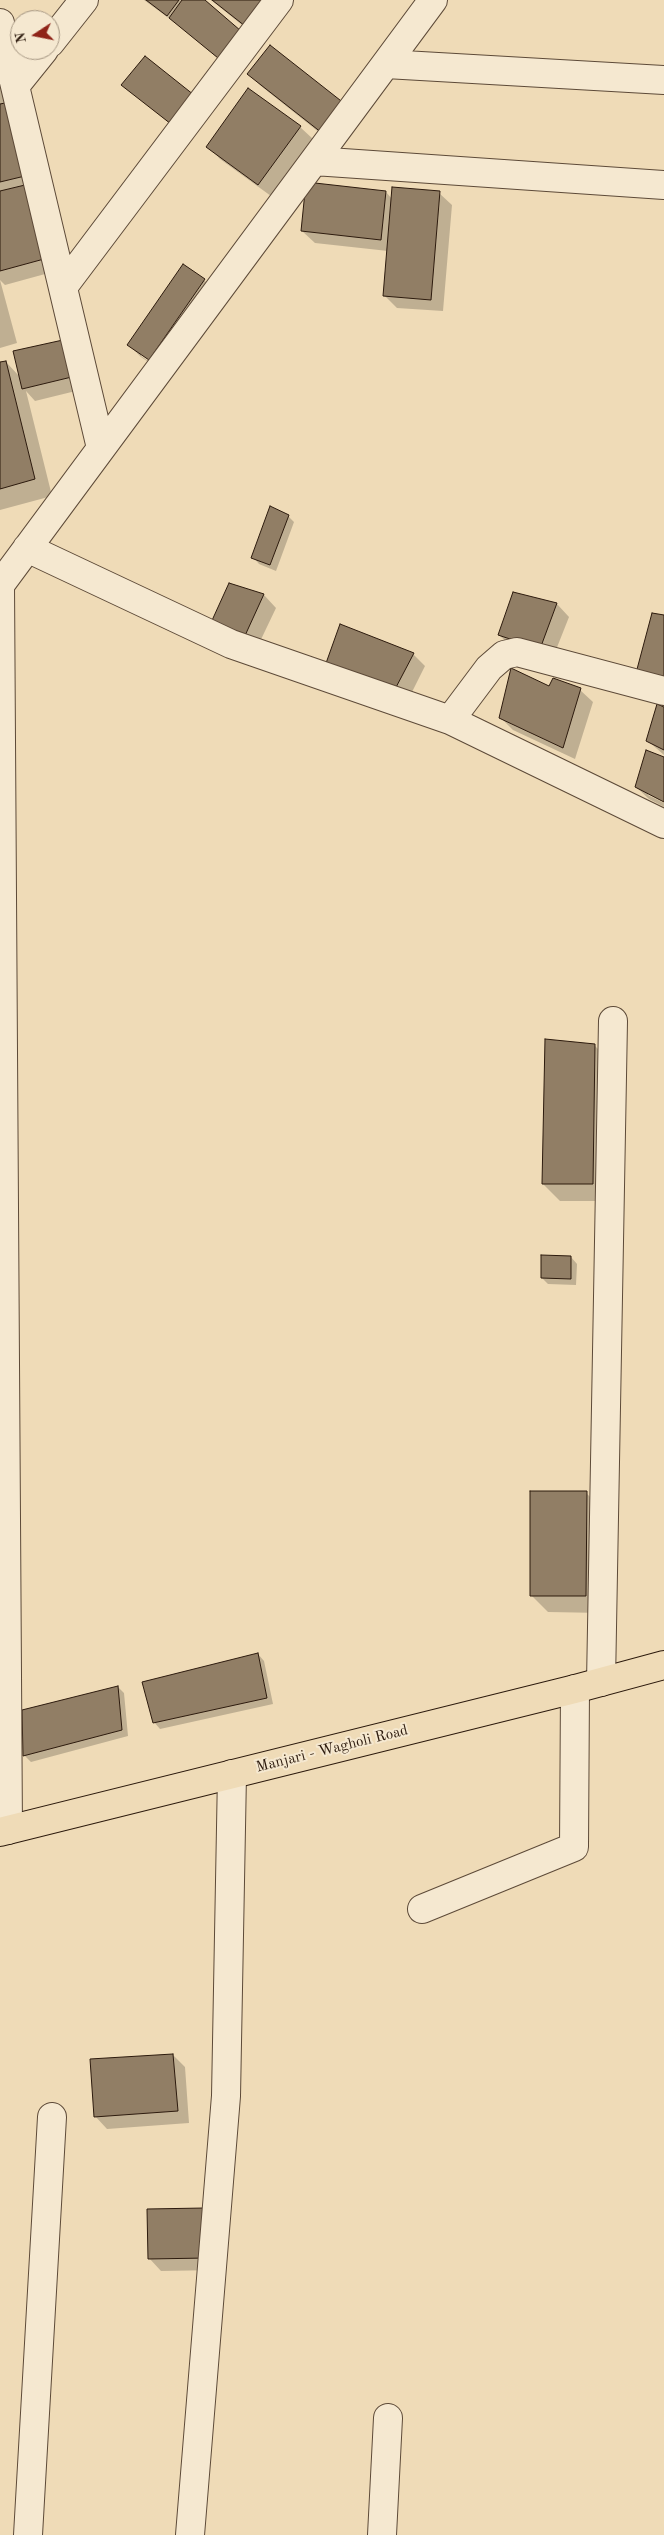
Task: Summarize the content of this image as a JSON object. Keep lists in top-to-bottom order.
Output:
{
  "streets": {
    "main road": ["Manjari - Wagholi Road"]
  },
  "north": "left"
}
